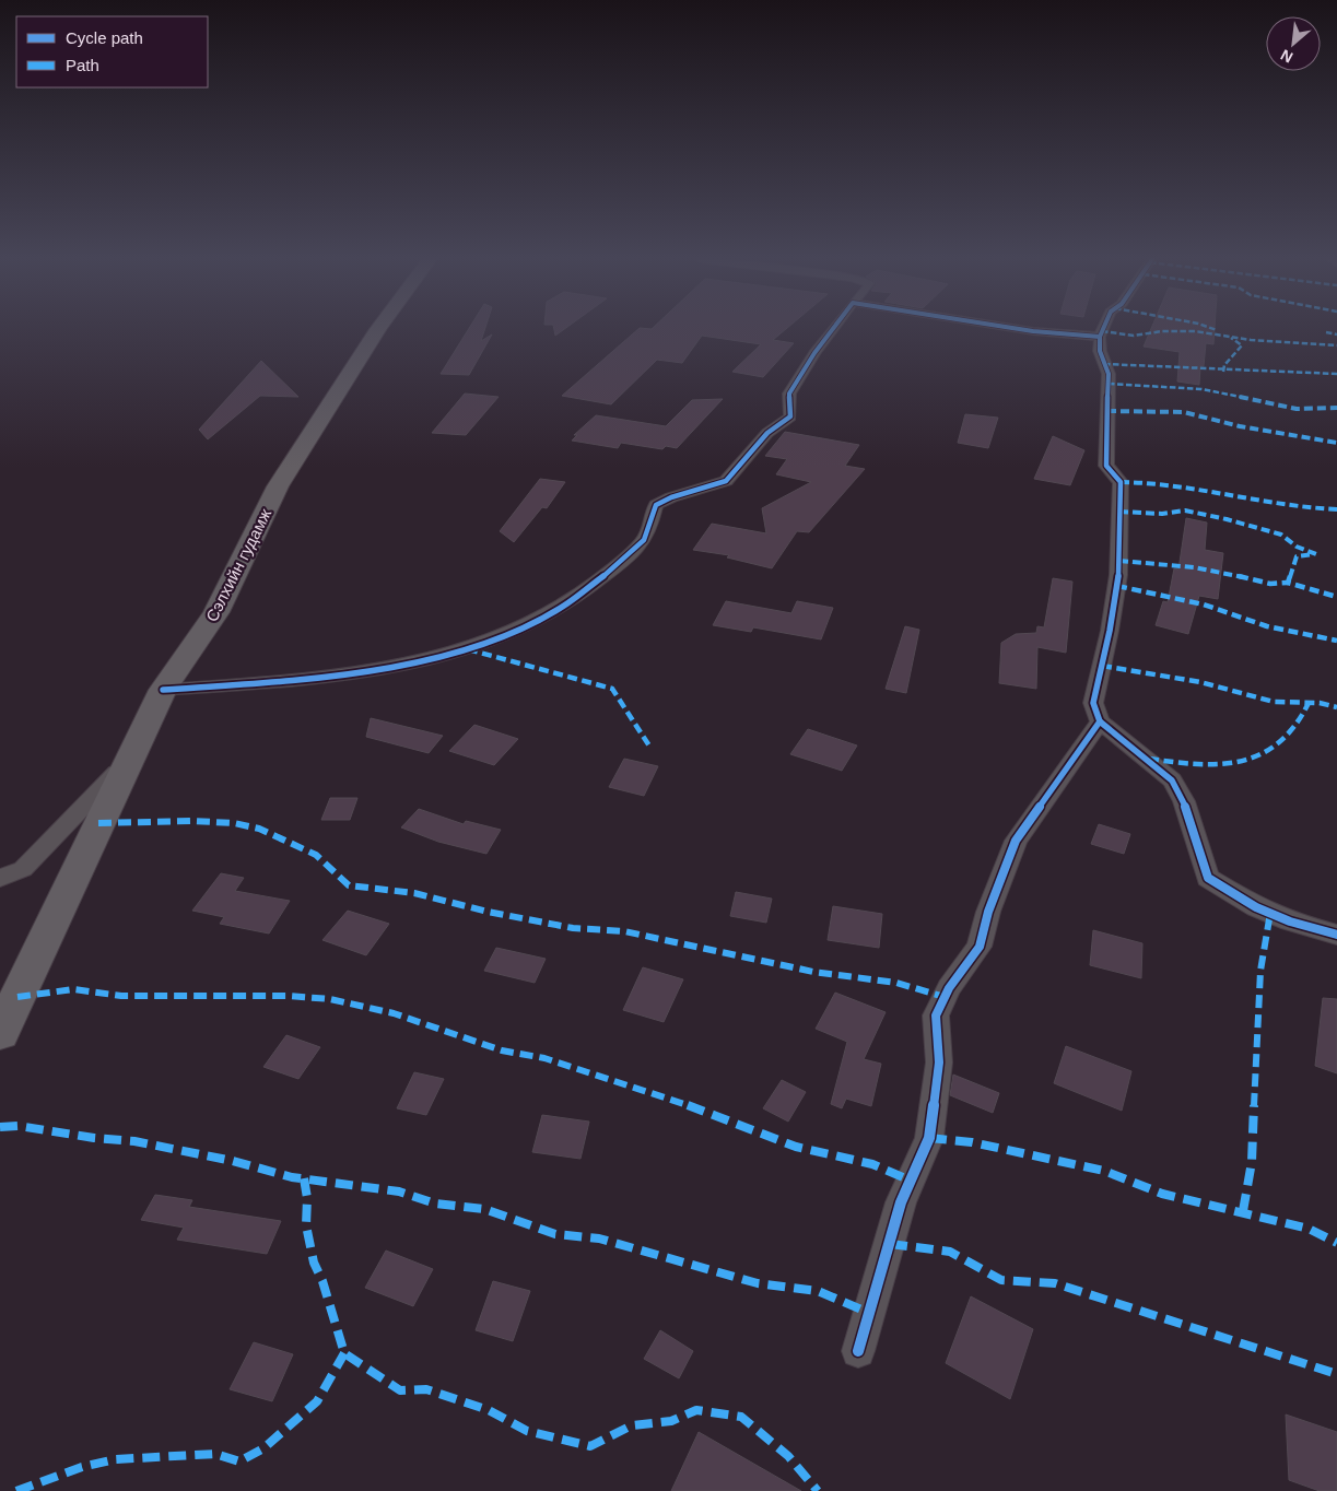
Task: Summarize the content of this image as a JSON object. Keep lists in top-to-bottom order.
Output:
{
  "streets": {
    "main road": ["Сэлхийн гудамж"]
  },
  "legend": ["Cycle path", "Path"],
  "north": "bottom left"
}
